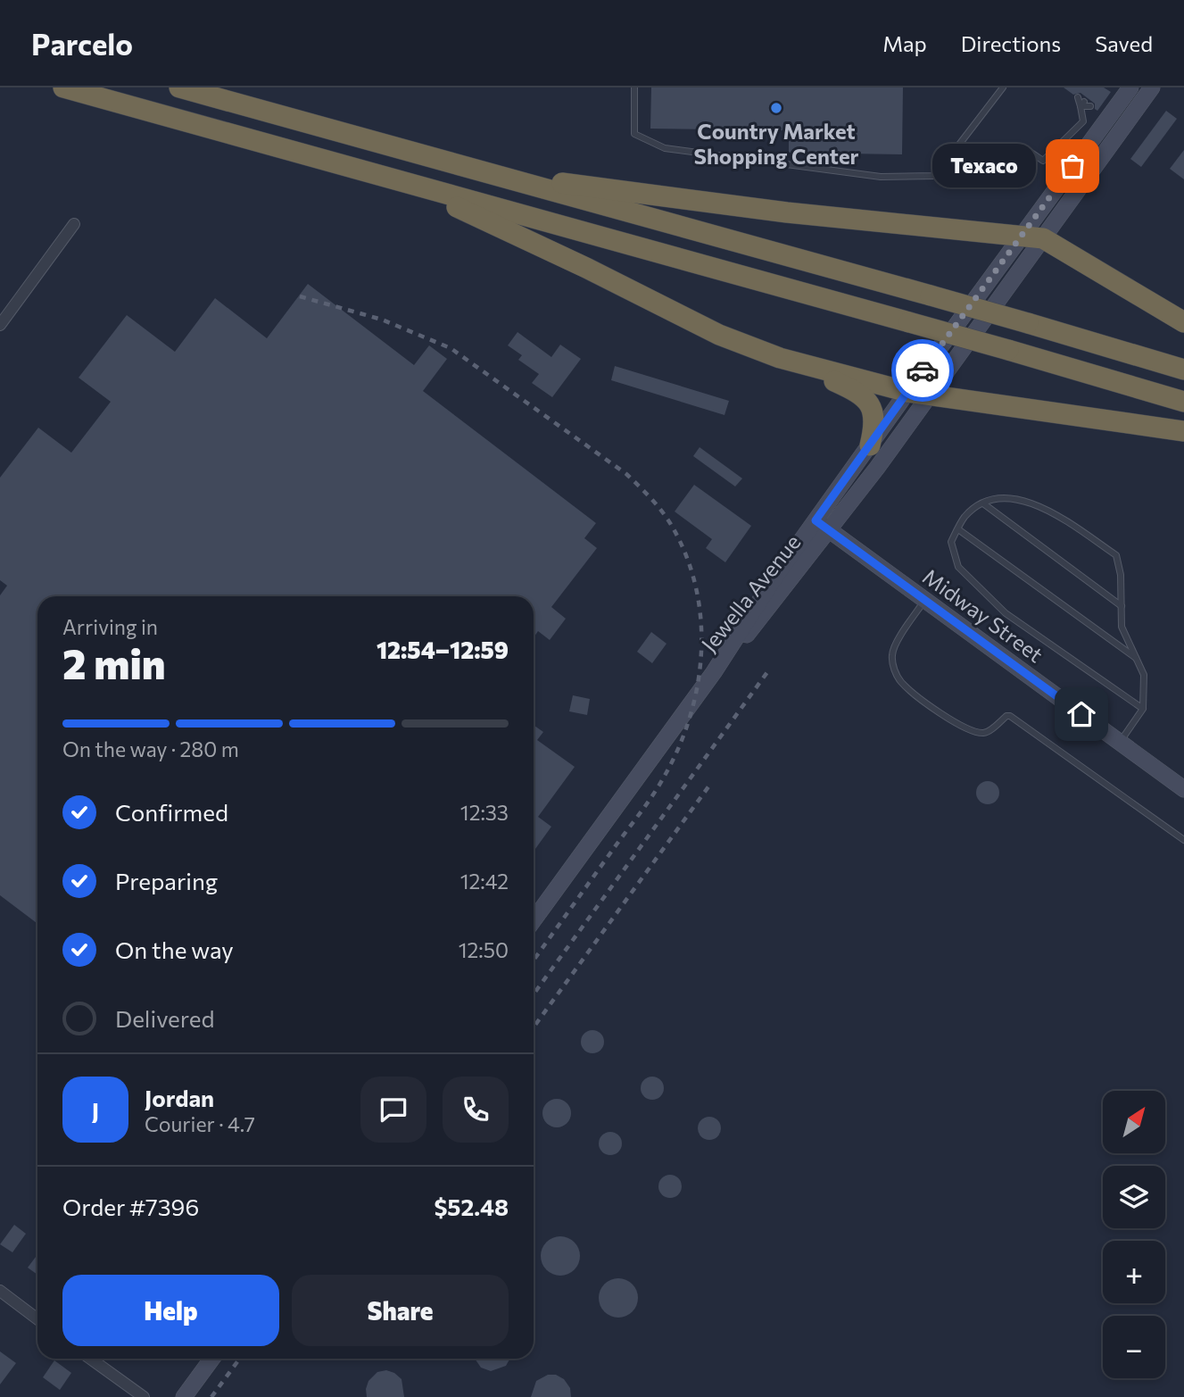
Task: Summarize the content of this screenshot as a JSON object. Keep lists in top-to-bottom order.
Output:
{
  "streets": {
    "main road": ["Jewella Avenue", "Midway Street"]
  },
  "crossings": [
    ["Jewella Avenue", "Midway Street"]
  ],
  "places": ["Country Market Shopping Center", "Texaco"],
  "north": "top right",
  "page": {
    "header": "Parcelo",
    "nav": ["Map", "Directions", "Saved"],
    "bubble": "Texaco",
    "heading": ["2 min", "Arriving in", "12:54–12:59"],
    "panel": [
      "Jordan",
      "Courier · 4.7",
      "Order #7396",
      "$52.48"
    ],
    "bar": "On the way · 280 m",
    "list": [
      ["Confirmed", "12:33"],
      ["Preparing", "12:42"],
      ["On the way", "12:50"],
      "Delivered"
    ],
    "round": "J",
    "map_buttons": ["+", "−"],
    "buttons": ["Help", "Share"]
  }
}
